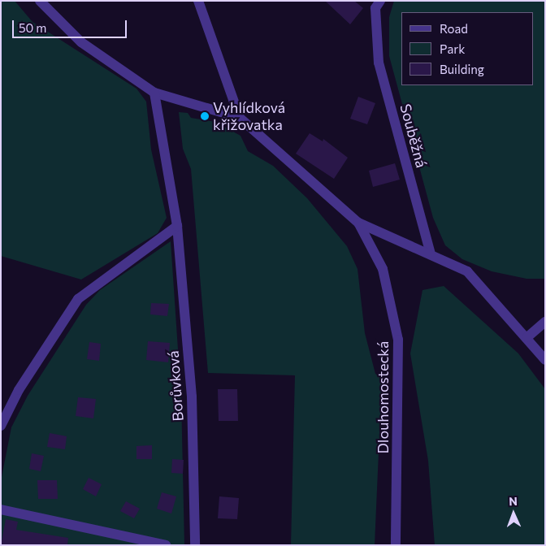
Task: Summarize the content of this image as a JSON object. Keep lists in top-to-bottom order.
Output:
{
  "streets": {
    "street": ["Souběžná", "Borůvková", "Dlouhomostecká"]
  },
  "places": ["Vyhlídková křižovatka"],
  "legend": ["Road", "Park", "Building"],
  "scale_bar": "50 m",
  "north": "top"
}
